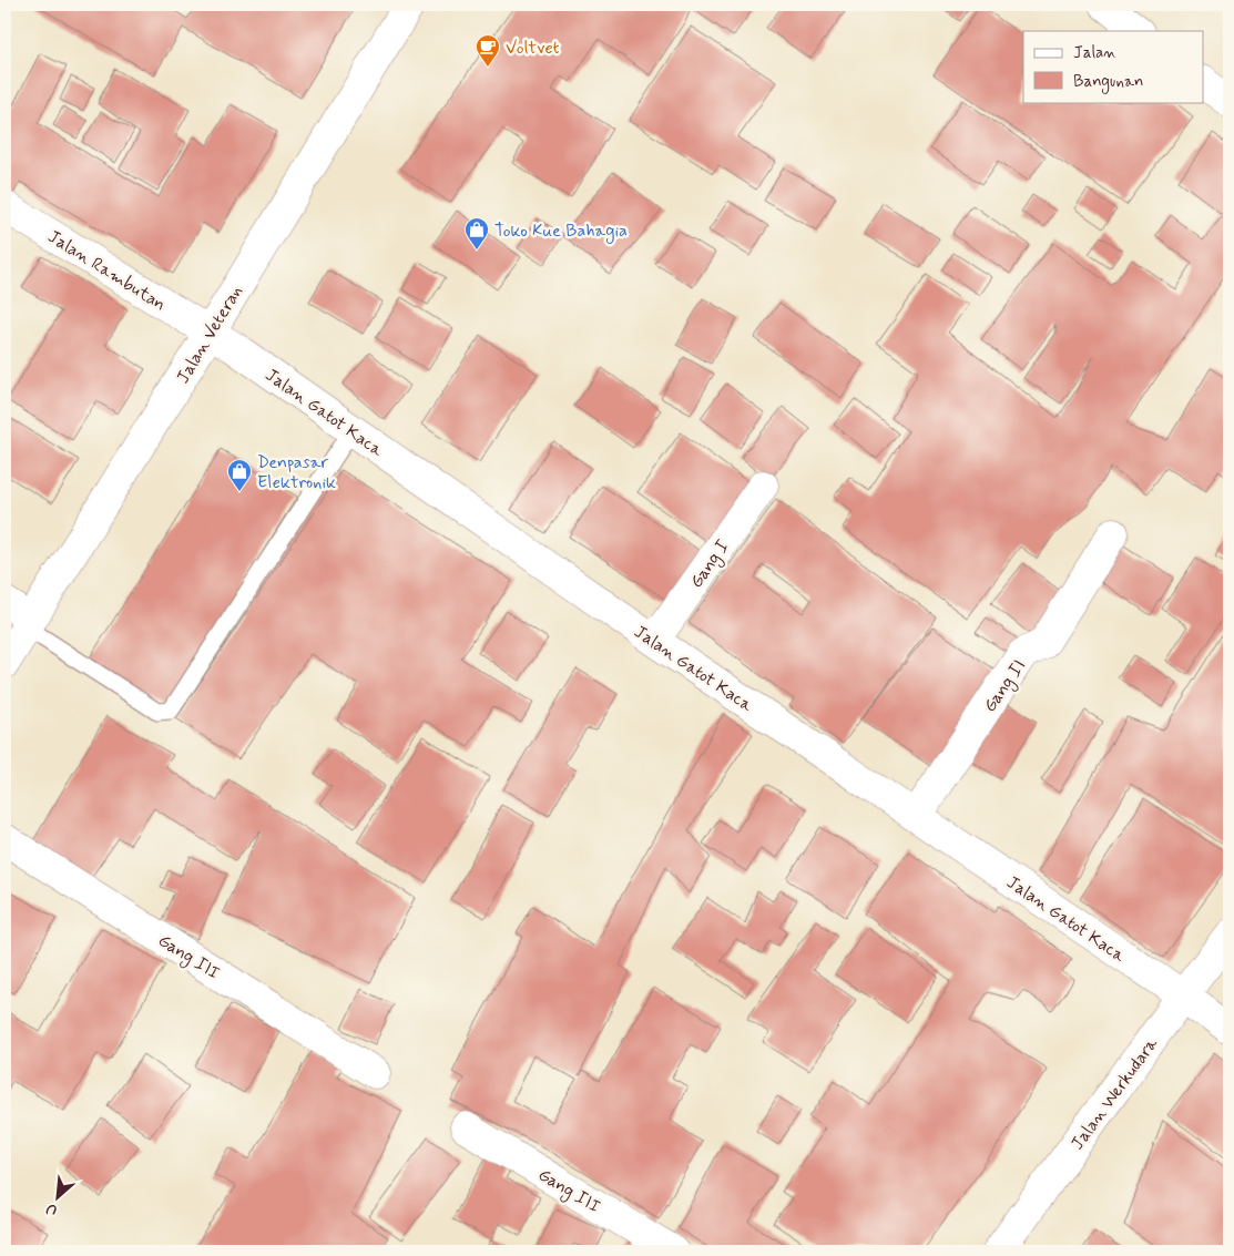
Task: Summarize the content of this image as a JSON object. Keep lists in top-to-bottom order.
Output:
{
  "streets": {
    "street": [
      "Jalan Rambutan",
      "Jalan Veteran",
      "Jalan Gatot Kaca",
      "Gang I",
      "Gang II",
      "Gang III",
      "Jalan Werkudara"
    ]
  },
  "crossings": [
    ["Jalan Rambutan", "Jalan Veteran"],
    ["Jalan Rambutan", "Jalan Gatot Kaca"],
    ["Jalan Veteran", "Jalan Gatot Kaca"],
    ["Jalan Gatot Kaca", "Gang I"],
    ["Jalan Gatot Kaca", "Gang II"],
    ["Jalan Gatot Kaca", "Jalan Werkudara"]
  ],
  "places": {
    "cafe": ["Voltvet"],
    "shop": ["Toko Kue Bahagia", "Denpasar Elektronik"]
  },
  "legend": ["Jalan", "Bangunan"],
  "north": "bottom left"
}
